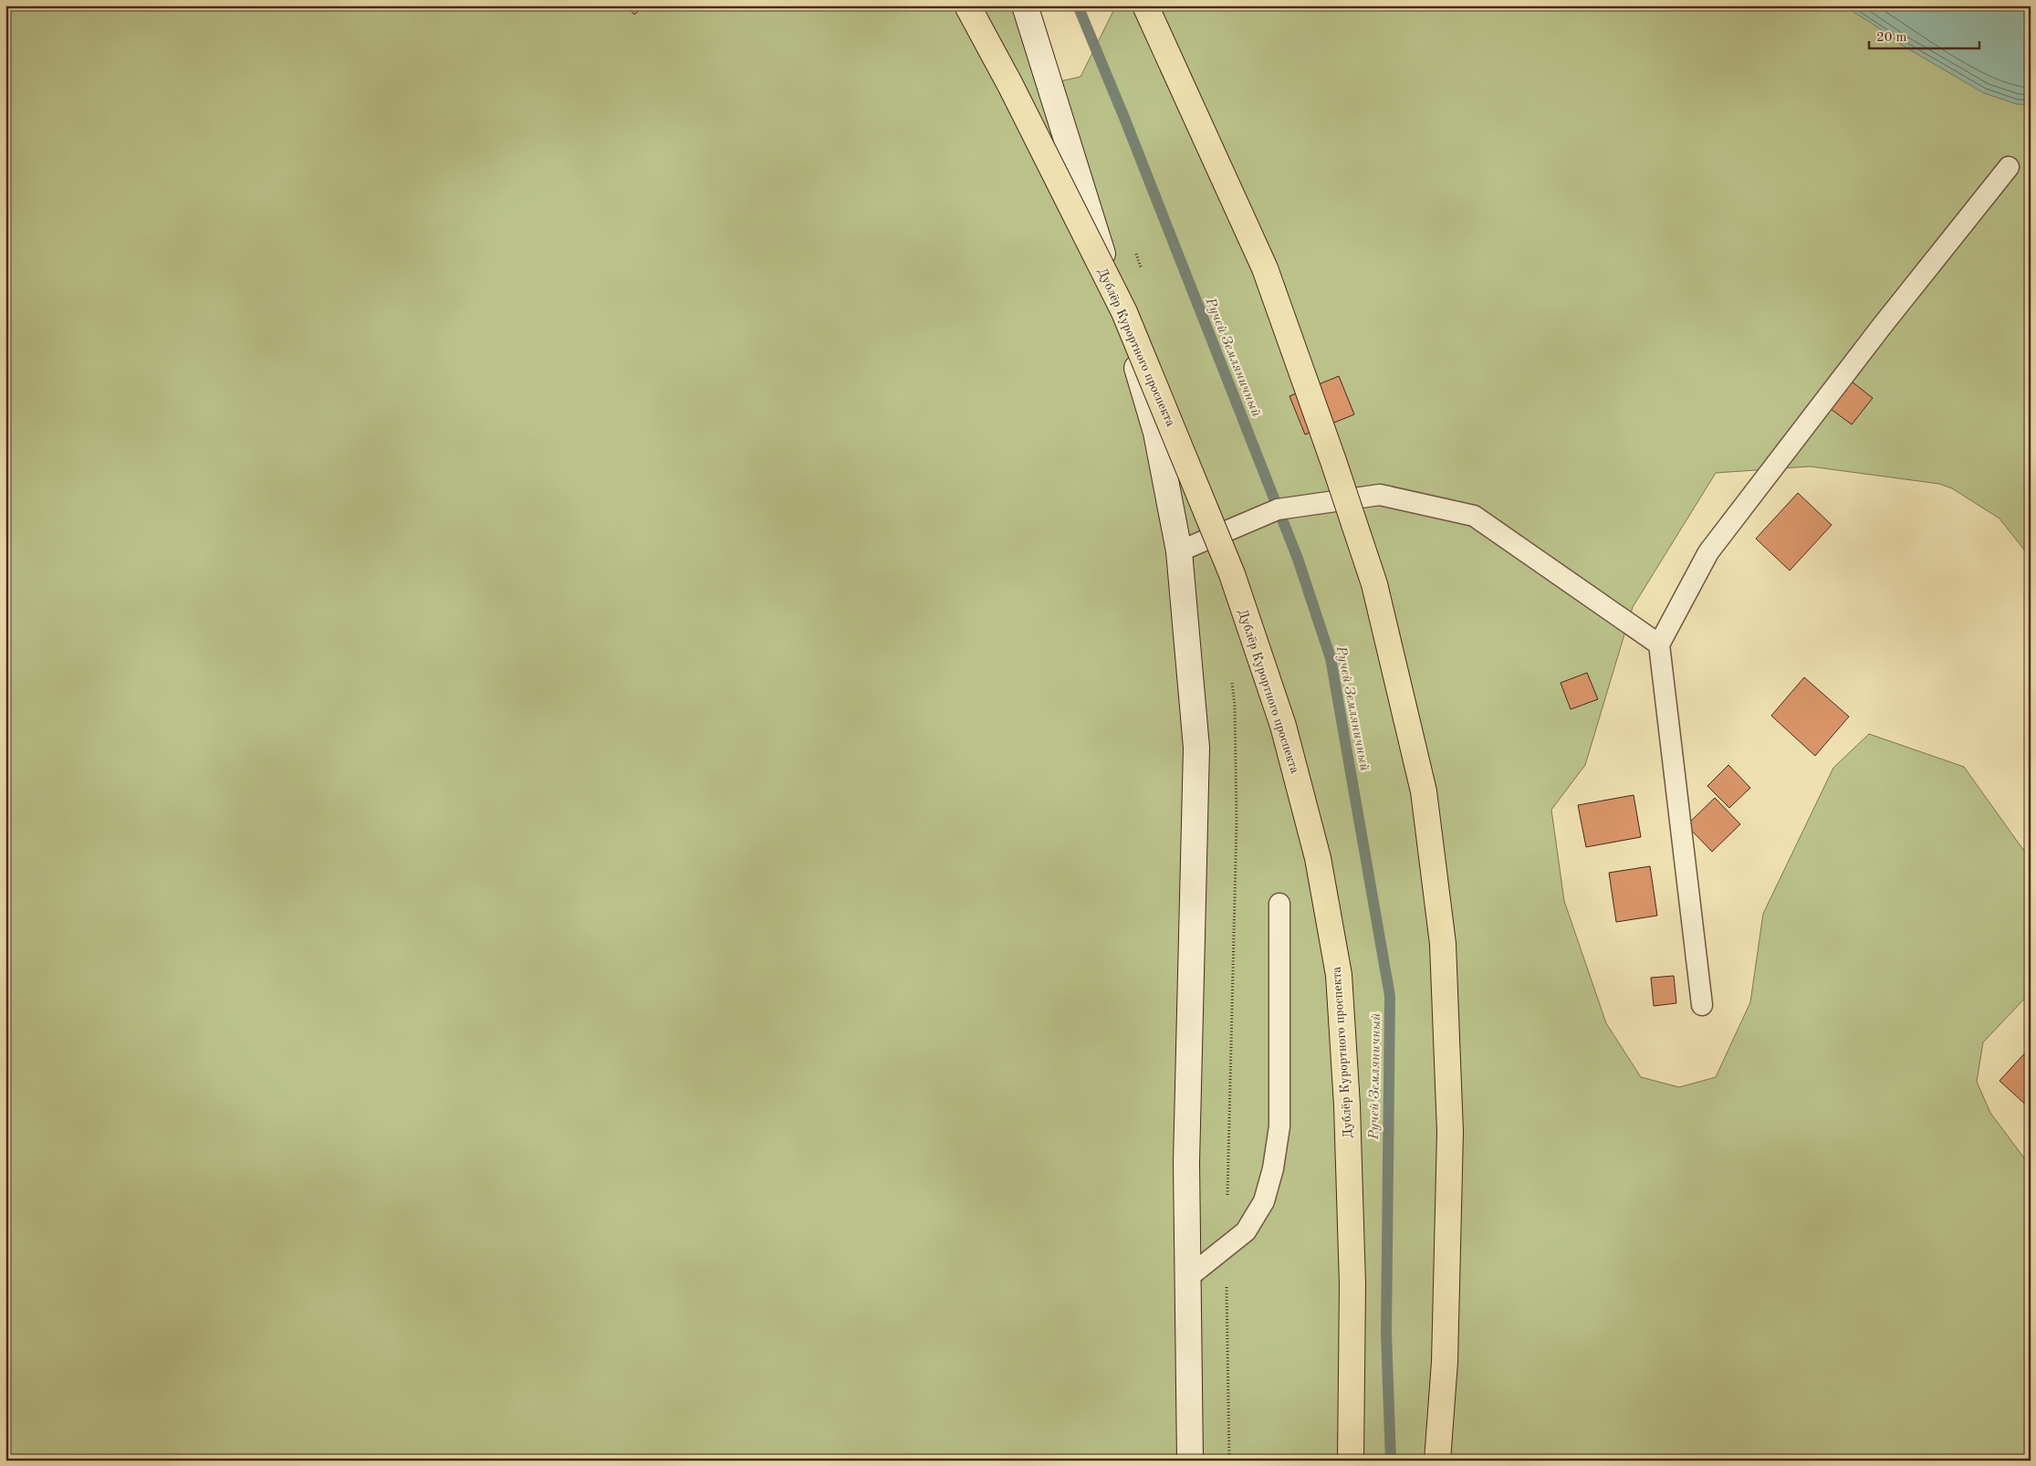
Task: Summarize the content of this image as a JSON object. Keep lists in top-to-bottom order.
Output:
{
  "streets": {
    "main road": ["Дублёр Курортного проспекта"]
  },
  "water": ["Ручей Земляничный"],
  "scale_bar": "20 m"
}
